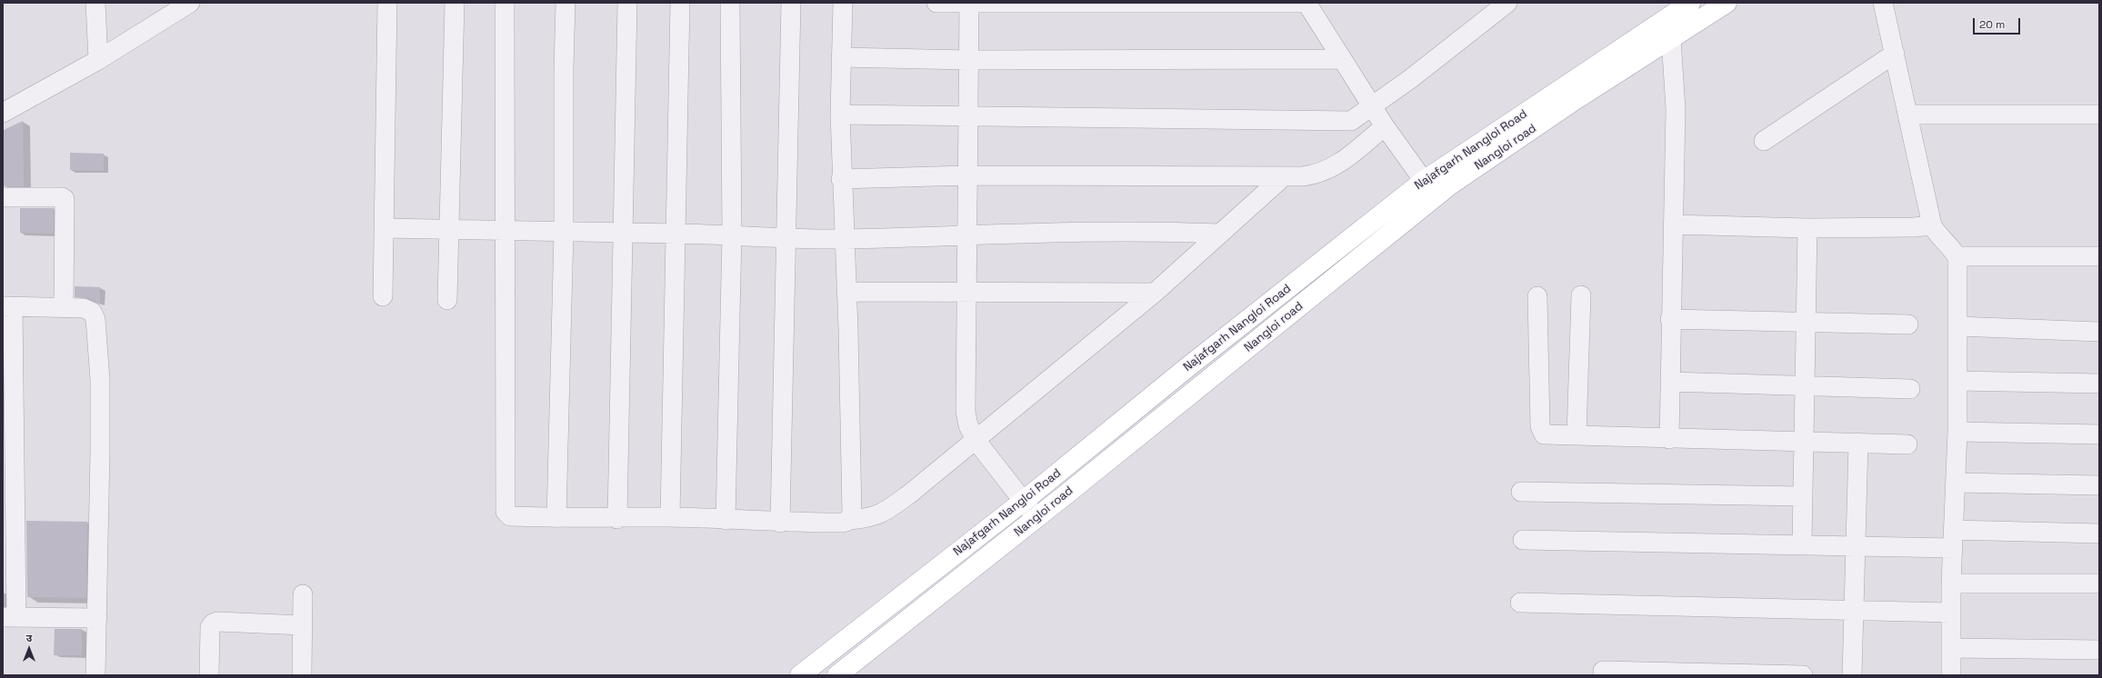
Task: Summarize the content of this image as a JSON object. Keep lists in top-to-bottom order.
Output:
{
  "streets": {
    "main road": ["Nangloi road", "Najafgarh Nangloi Road"]
  },
  "crossings": [
    ["Nangloi road", "Najafgarh Nangloi Road"]
  ],
  "scale_bar": "20 m",
  "north": "top"
}
